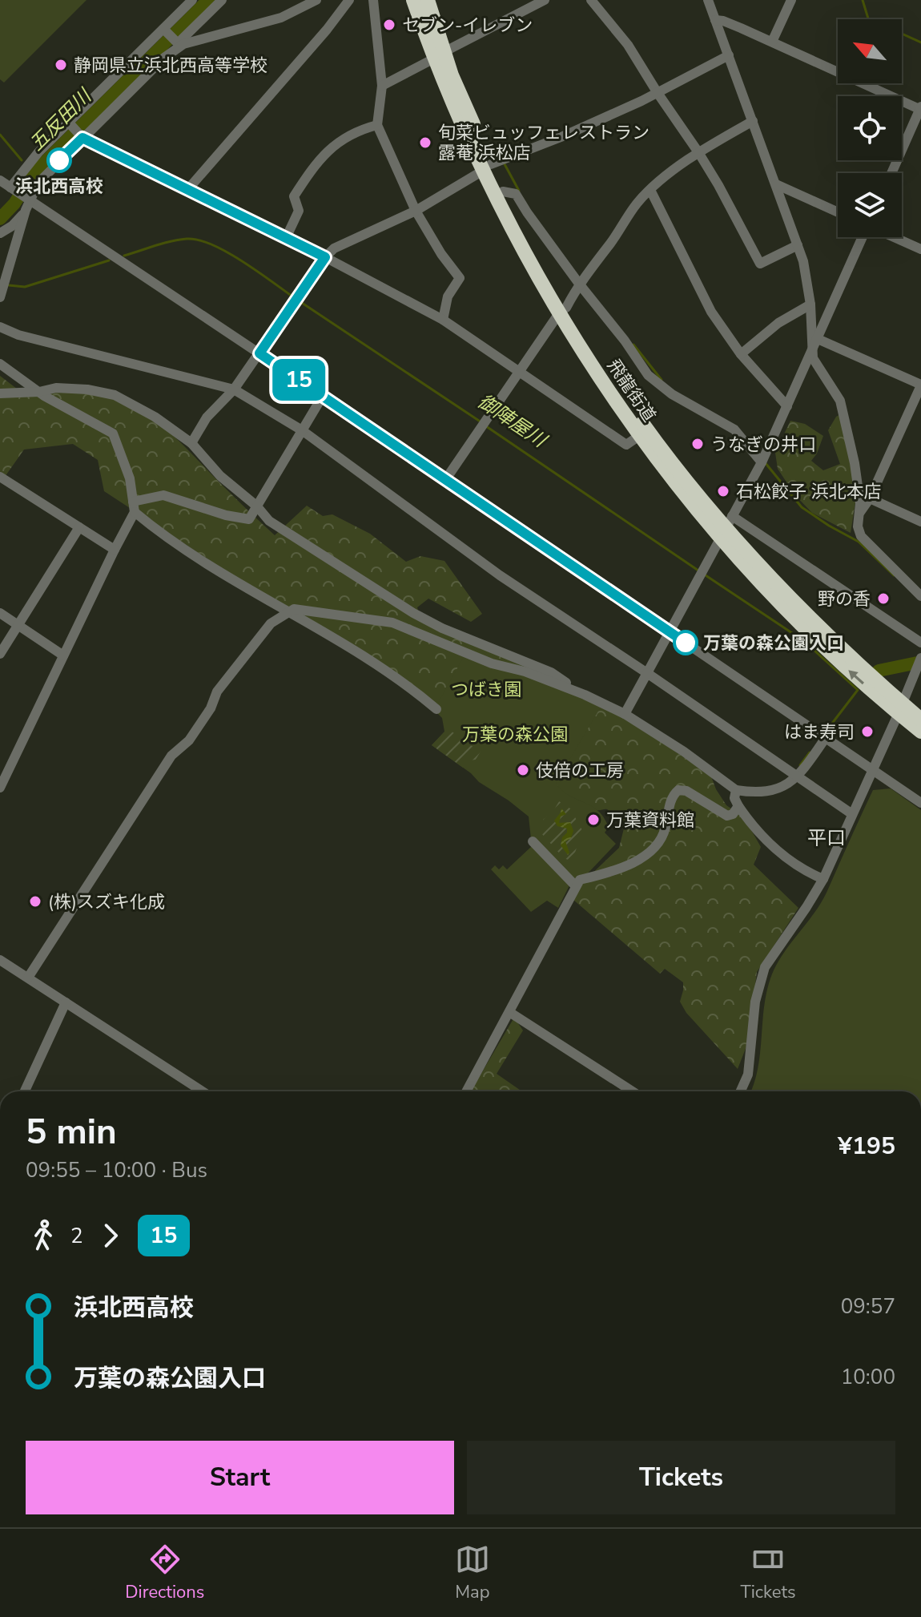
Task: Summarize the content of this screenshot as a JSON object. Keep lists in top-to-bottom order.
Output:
{
  "streets": {
    "highway": ["飛龍街道"]
  },
  "districts": ["平口"],
  "water": ["五反田川", "御陣屋川"],
  "parks": ["つばき園", "万葉の森公園"],
  "places": [
    "セブン-イレブン",
    "静岡県立浜北西高等学校",
    "旬菜ビュッフェレストラン 露菴 浜松店",
    "浜北西高校",
    "うなぎの井口",
    "石松餃子 浜北本店",
    "野の香",
    "万葉の森公園入口",
    "はま寿司",
    "伎倍の工房",
    "万葉資料館",
    "(株)スズキ化成"
  ],
  "lines": ["bus line 15"],
  "north": "top left",
  "page": {
    "on_map": "15",
    "heading": ["5 min", "09:55 – 10:00 · Bus", "¥195"],
    "legs": ["2", "15"],
    "list": [
      {
        "name": "浜北西高校",
        "value": "09:57"
      },
      {
        "name": "万葉の森公園入口",
        "value": "10:00"
      }
    ],
    "buttons": ["Start", "Tickets"],
    "tabs": ["Directions", "Map", "Tickets"]
  }
}
